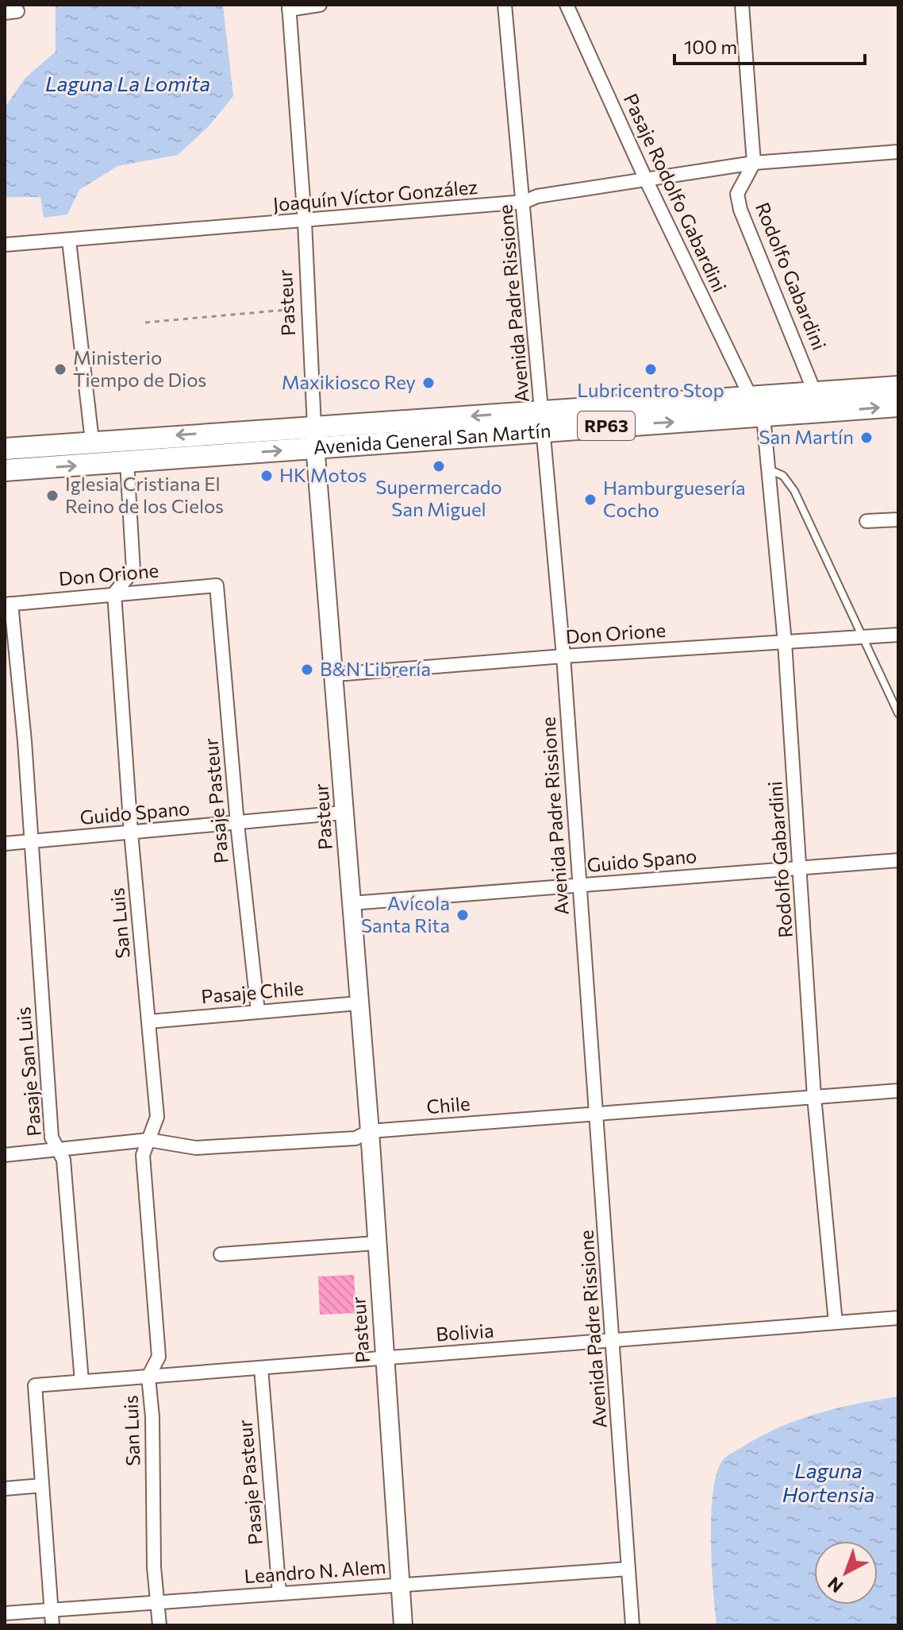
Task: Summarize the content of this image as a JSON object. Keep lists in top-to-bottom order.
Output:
{
  "streets": {
    "main road": ["RP63", "Avenida General San Martín"],
    "street": [
      "Pasaje Rodolfo Gabardini",
      "Joaquín Víctor González",
      "Rodolfo Gabardini",
      "Pasteur",
      "Avenida Padre Rissione",
      "Don Orione",
      "Pasaje Pasteur",
      "Guido Spano",
      "San Luis",
      "Pasaje Chile",
      "Pasaje San Luis",
      "Chile",
      "Bolivia",
      "Leandro N. Alem"
    ]
  },
  "crossings": [
    ["Pasaje Rodolfo Gabardini", "Joaquín Víctor González"],
    ["Pasaje Rodolfo Gabardini", "Rodolfo Gabardini"],
    ["Pasaje Rodolfo Gabardini", "Avenida General San Martín"],
    ["Joaquín Víctor González", "Rodolfo Gabardini"],
    ["Joaquín Víctor González", "Pasteur"],
    ["Joaquín Víctor González", "Avenida Padre Rissione"],
    ["Rodolfo Gabardini", "Avenida General San Martín"],
    ["Rodolfo Gabardini", "Don Orione"],
    ["Rodolfo Gabardini", "Guido Spano"],
    ["Rodolfo Gabardini", "Chile"],
    ["Rodolfo Gabardini", "Bolivia"],
    ["Pasteur", "Avenida General San Martín"],
    ["Pasteur", "Don Orione"],
    ["Pasteur", "Guido Spano"],
    ["Pasteur", "Pasaje Chile"],
    ["Pasteur", "Chile"],
    ["Pasteur", "Bolivia"],
    ["Pasteur", "Leandro N. Alem"],
    ["Avenida Padre Rissione", "Avenida General San Martín"],
    ["Avenida Padre Rissione", "Don Orione"],
    ["Avenida Padre Rissione", "Guido Spano"],
    ["Avenida Padre Rissione", "Chile"],
    ["Avenida Padre Rissione", "Bolivia"],
    ["Avenida Padre Rissione", "Leandro N. Alem"],
    ["Don Orione", "Pasaje Pasteur"],
    ["Don Orione", "San Luis"],
    ["Don Orione", "Pasaje San Luis"],
    ["Pasaje Pasteur", "Guido Spano"],
    ["Pasaje Pasteur", "Pasaje Chile"],
    ["Pasaje Pasteur", "Bolivia"],
    ["Pasaje Pasteur", "Leandro N. Alem"],
    ["Guido Spano", "San Luis"],
    ["Guido Spano", "Pasaje San Luis"],
    ["San Luis", "Pasaje Chile"],
    ["San Luis", "Chile"],
    ["San Luis", "Bolivia"],
    ["San Luis", "Leandro N. Alem"],
    ["Pasaje San Luis", "Chile"],
    ["Pasaje San Luis", "Bolivia"]
  ],
  "water": ["Laguna La Lomita", "Laguna Hortensia"],
  "places": [
    "Ministerio Tiempo de Dios",
    "Lubricentro Stop",
    "Maxikiosco Rey",
    "San Martín",
    "Supermercado San Miguel",
    "HK Motos",
    "Iglesia Cristiana El Reino de los Cielos",
    "Hamburguesería Cocho",
    "B&N Librería",
    "Avícola Santa Rita"
  ],
  "scale_bar": "100 m",
  "north": "bottom left"
}
